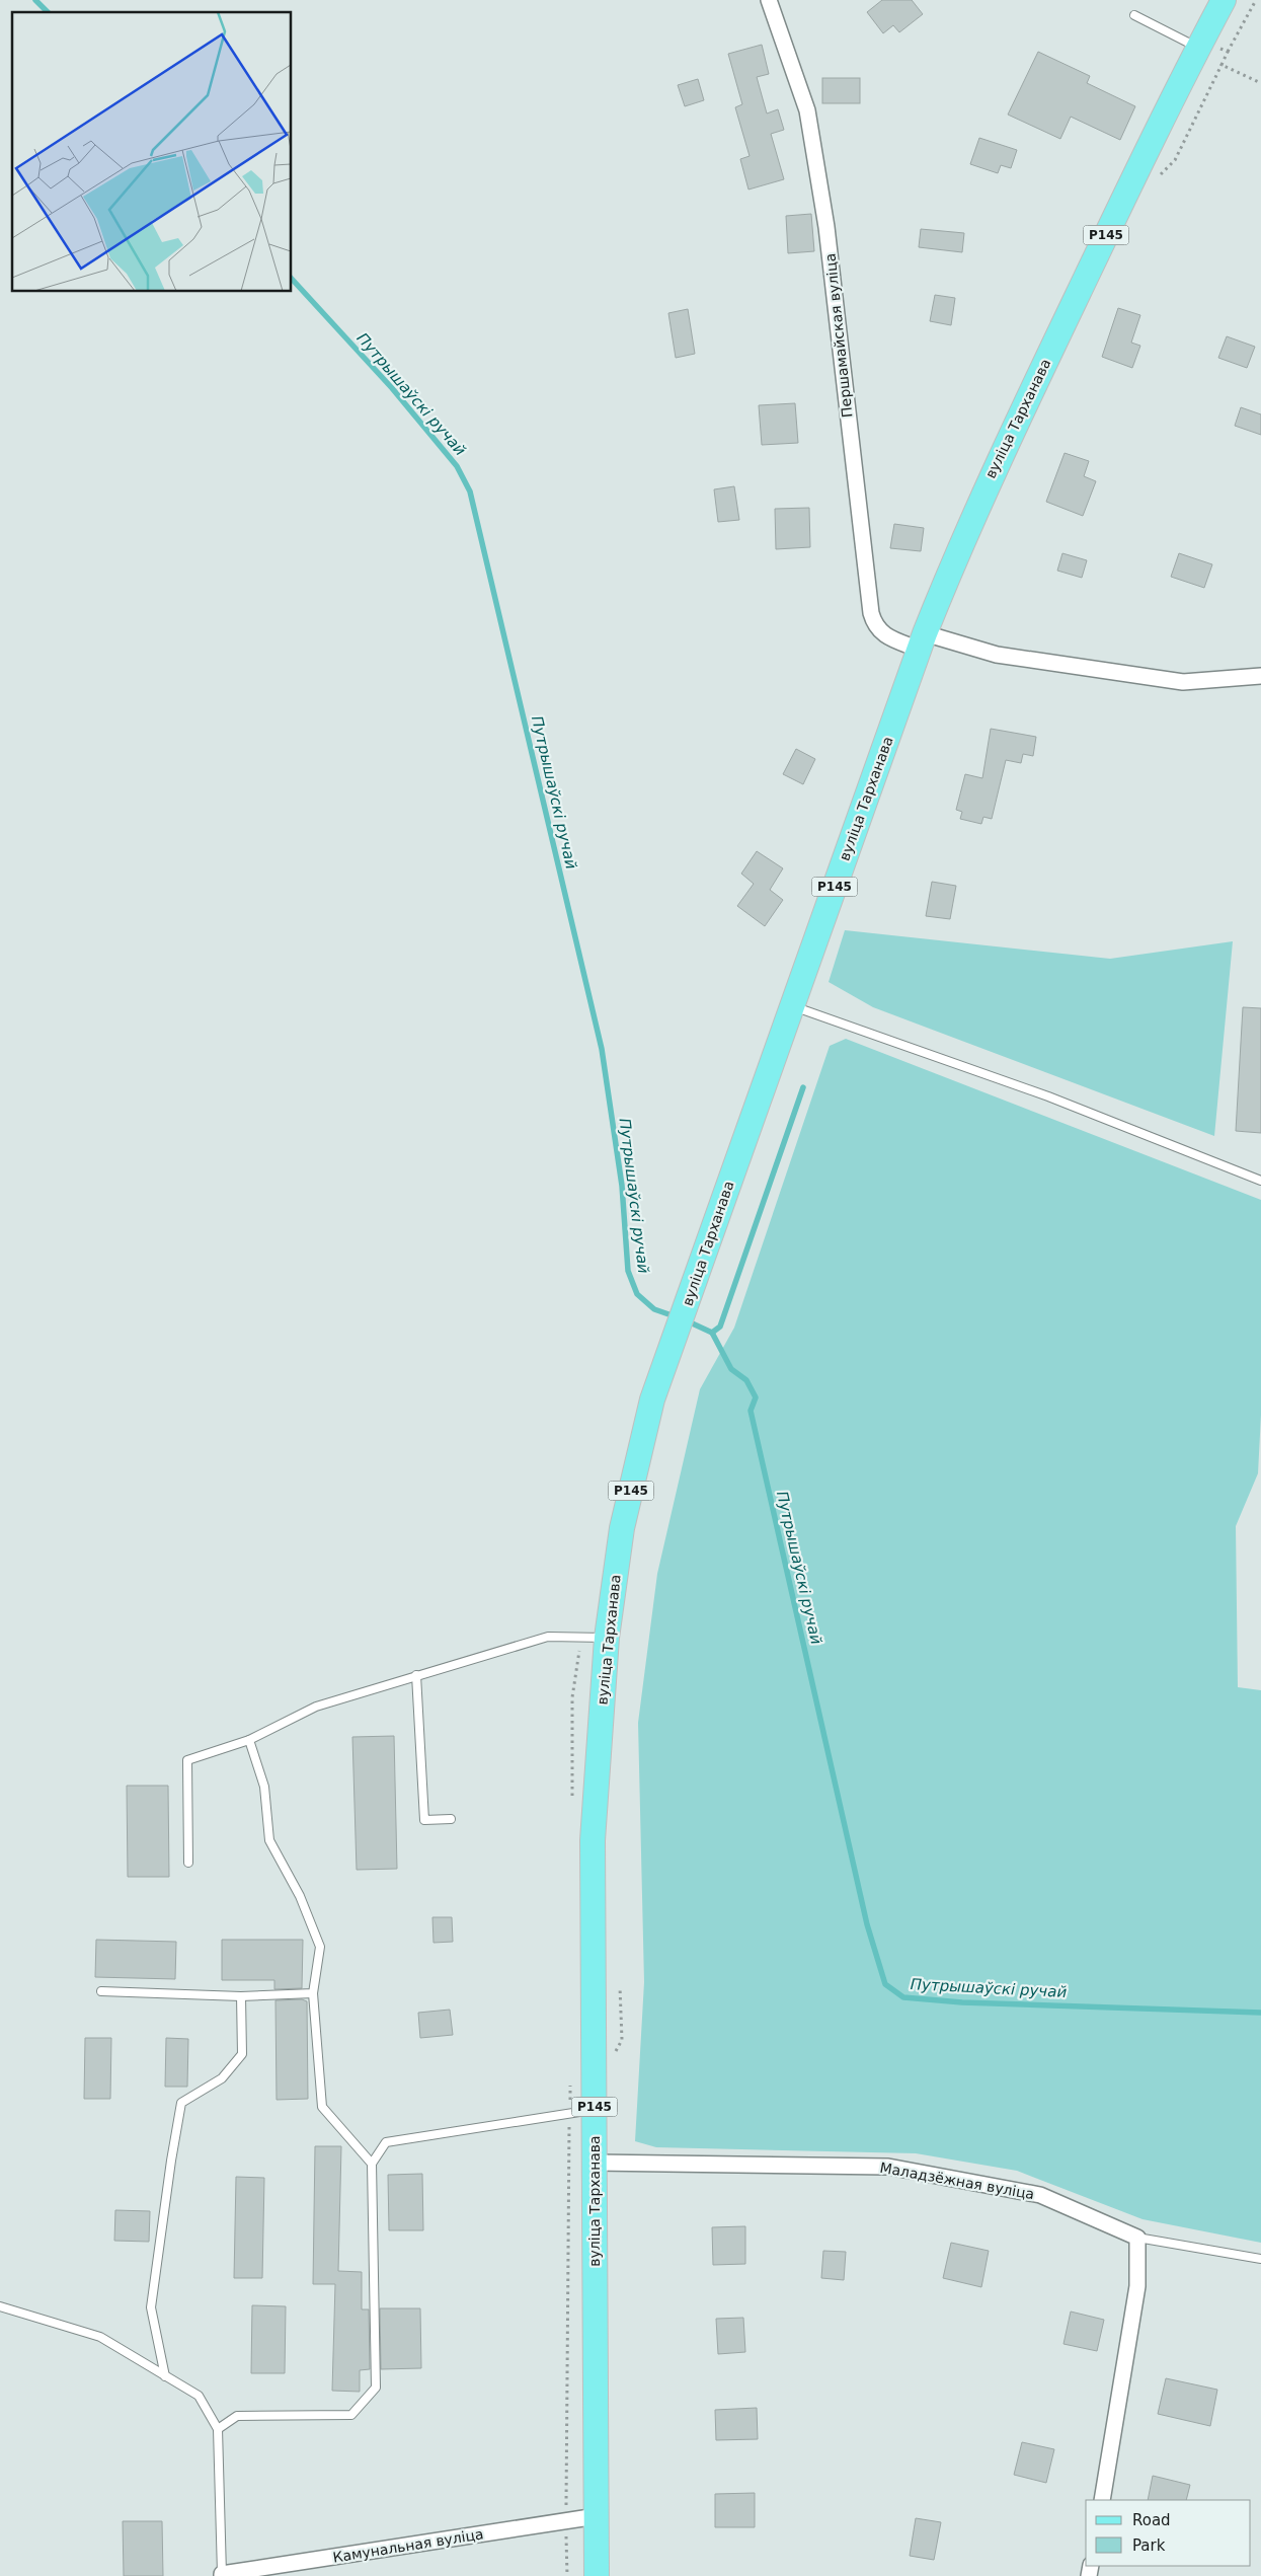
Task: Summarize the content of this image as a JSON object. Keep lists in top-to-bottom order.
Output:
{
  "streets": {
    "main road": ["Р145", "вуліца Тарханава"],
    "street": ["Першамайская вуліца", "Маладзёжная вуліца", "Камунальная вуліца"]
  },
  "crossings": [
    ["Першамайская вуліца", "вуліца Тарханава"],
    ["вуліца Тарханава", "Маладзёжная вуліца"],
    ["вуліца Тарханава", "Камунальная вуліца"]
  ],
  "water": ["Путрышаўскі ручай"],
  "legend": ["Road", "Park"]
}
